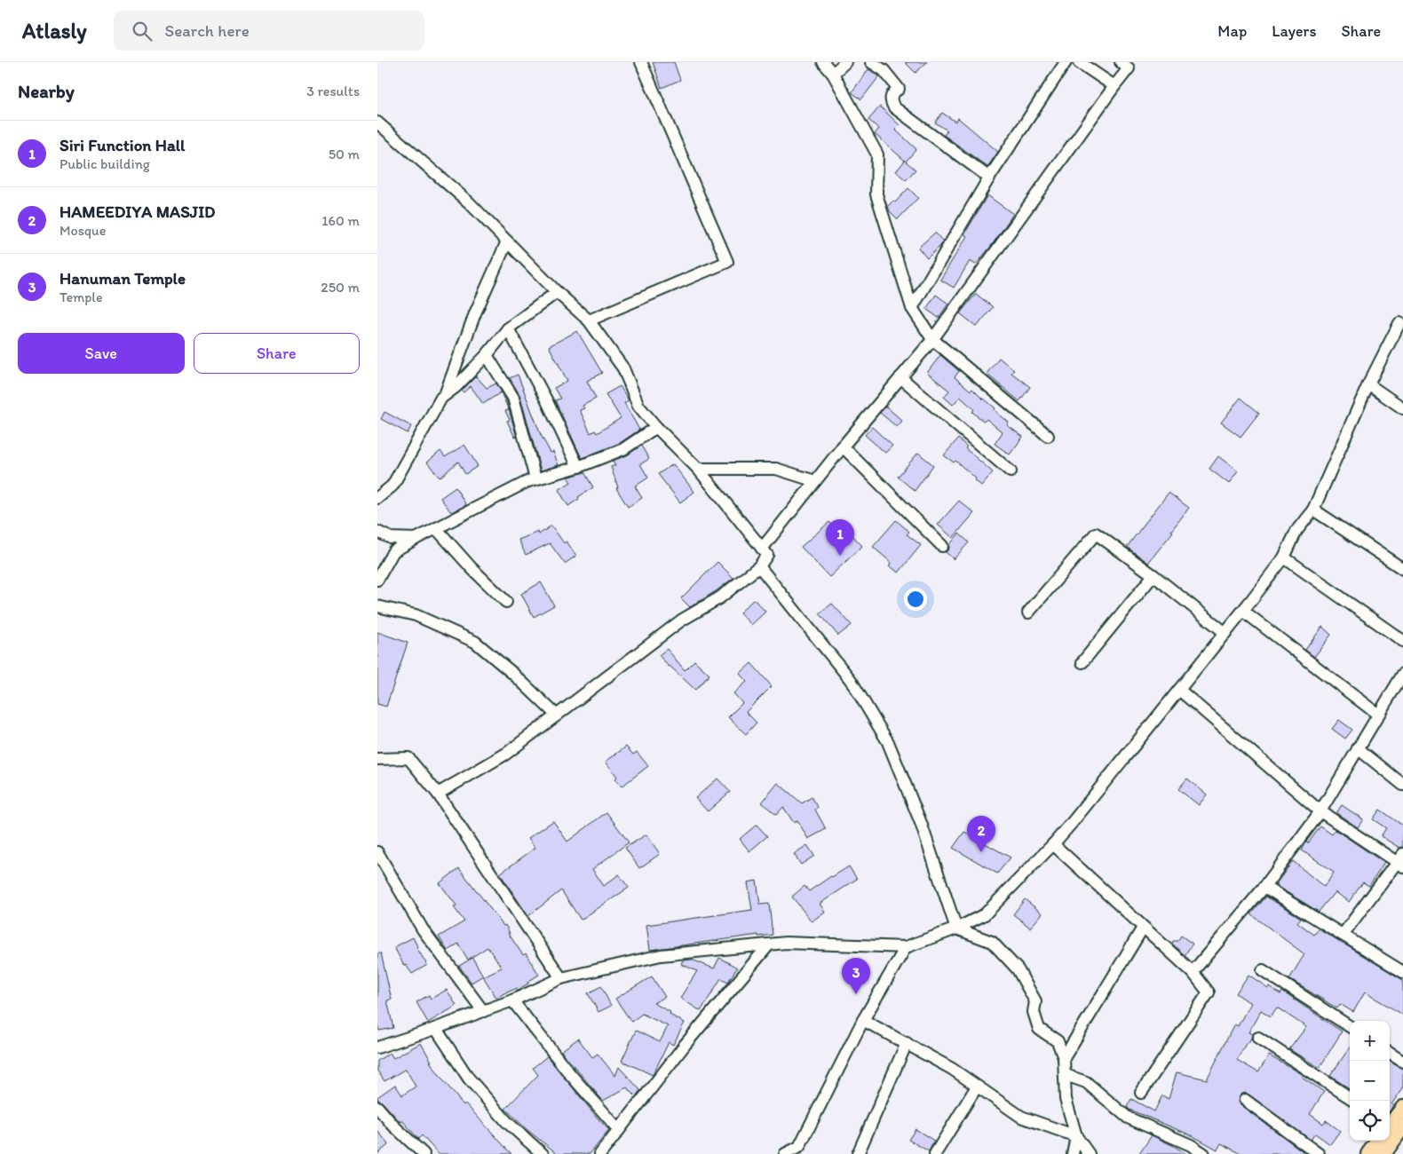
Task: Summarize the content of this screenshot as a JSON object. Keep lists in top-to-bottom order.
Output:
{
  "page": {
    "header": "Atlasly",
    "search": "Search here",
    "nav": ["Map", "Layers", "Share"],
    "heading": ["Nearby", "3 results"],
    "list": [
      {
        "mark": "1",
        "name": "Siri Function Hall",
        "note": "Public building",
        "value": "50 m"
      },
      {
        "mark": "2",
        "name": "HAMEEDIYA MASJID",
        "note": "Mosque",
        "value": "160 m"
      },
      {
        "mark": "3",
        "name": "Hanuman Temple",
        "note": "Temple",
        "value": "250 m"
      }
    ],
    "buttons": ["Save", "Share"],
    "pins": ["1", "2", "3"],
    "map_buttons": ["+", "−"]
  }
}
